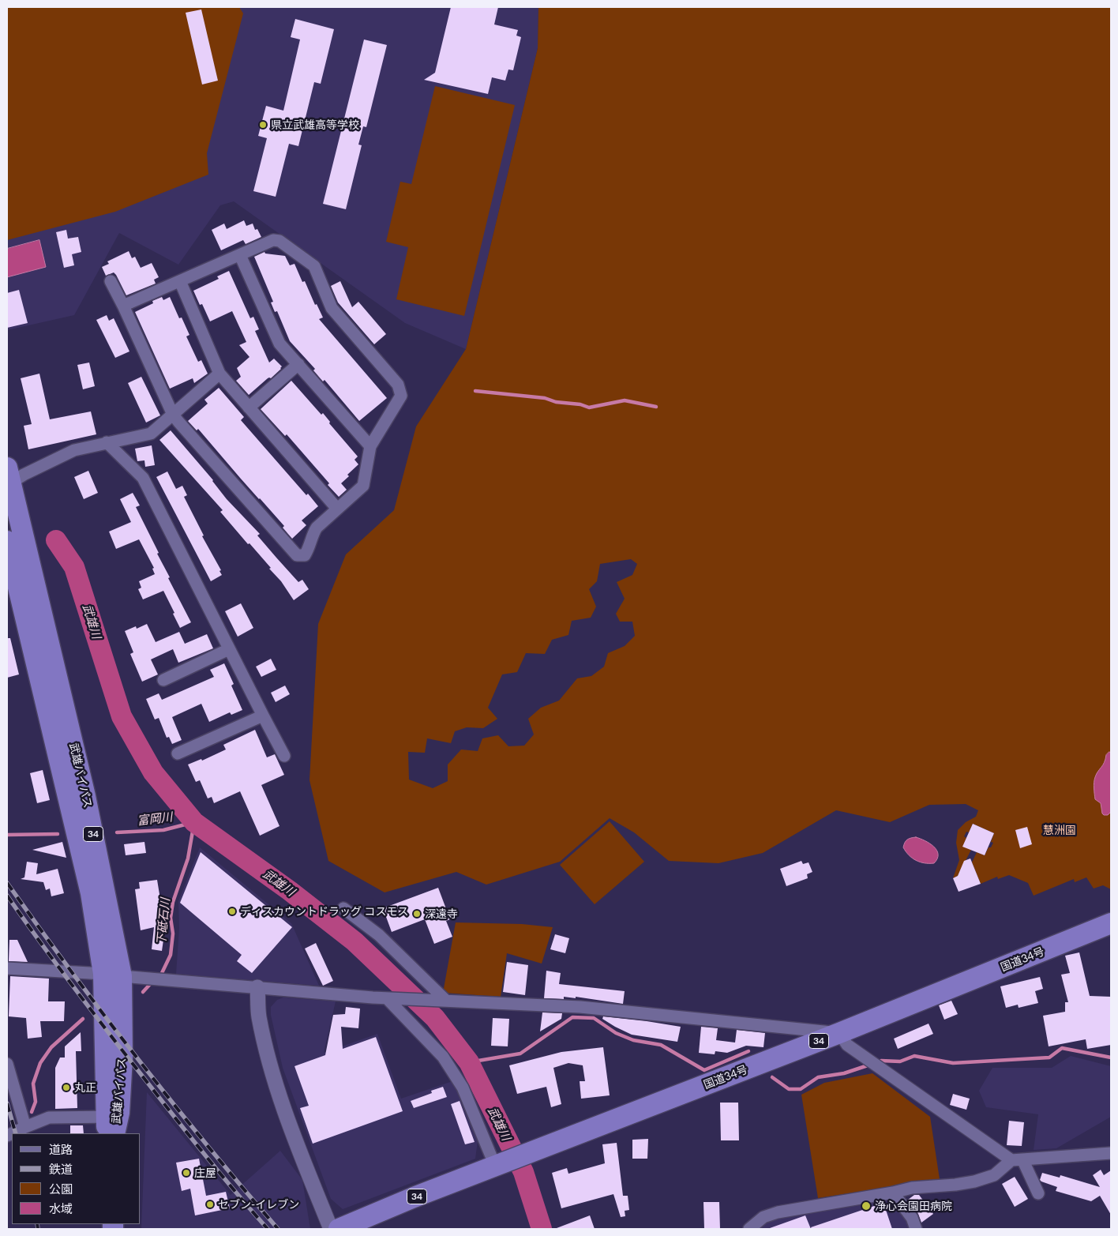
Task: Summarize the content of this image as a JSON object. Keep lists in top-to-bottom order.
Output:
{
  "streets": {
    "highway": ["武雄バイパス", "34", "国道34号"]
  },
  "water": ["武雄川", "富岡川", "下砥石川"],
  "parks": ["慧洲園"],
  "places": [
    "県立武雄高等学校",
    "ディスカウントドラッグ コスモス",
    "深遠寺",
    "丸正",
    "庄屋",
    "セブン-イレブン",
    "浄心会園田病院"
  ],
  "legend": [
    "道路",
    "鉄道",
    "公園",
    "水域"
  ]
}
